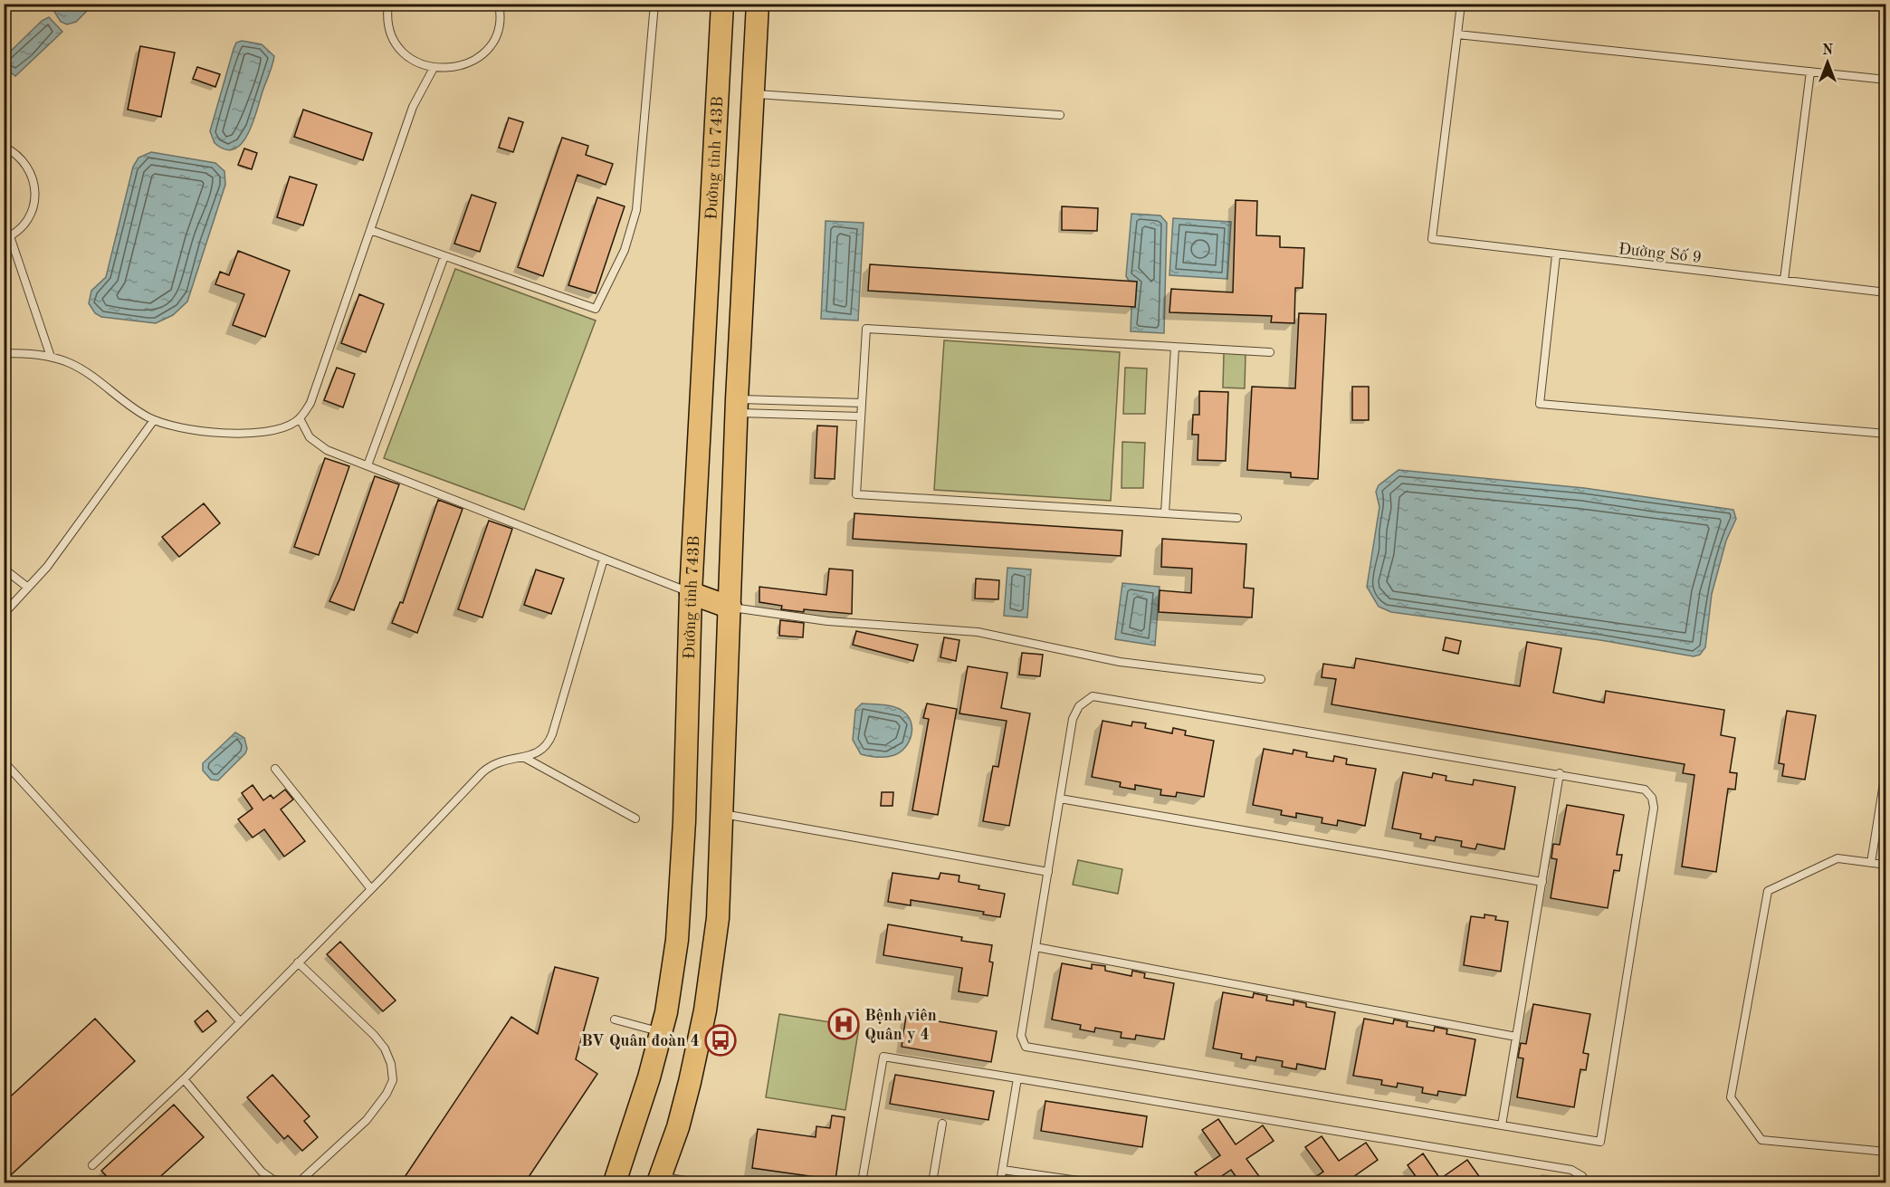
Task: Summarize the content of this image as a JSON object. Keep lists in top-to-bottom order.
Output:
{
  "streets": {
    "main road": ["Đường tỉnh 743B"],
    "lane": ["Đường Số 9"]
  },
  "places": {
    "hospital": ["Bệnh viên Quân y 4"],
    "bus stop": ["BV Quân đoàn 4"]
  },
  "north": "top"
}
